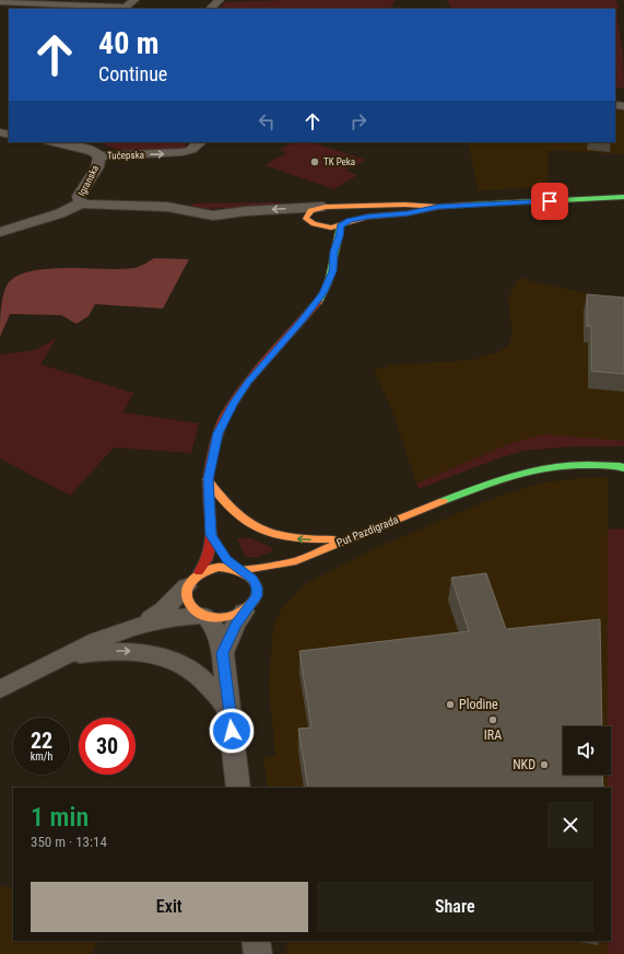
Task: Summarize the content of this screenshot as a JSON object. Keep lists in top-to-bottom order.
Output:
{
  "streets": {
    "main road": ["Put Pazdigrada"],
    "street": ["Tučepska", "Igranska"]
  },
  "crossings": [
    ["Tučepska", "Igranska"]
  ],
  "places": [
    "TK Peka",
    "Plodine",
    "IRA",
    "NKD"
  ],
  "page": {
    "turn": ["40 m", "Continue"],
    "speed": "22 km/h",
    "limit": "30",
    "heading": ["1 min", "350 m · 13:14"],
    "buttons": ["Exit", "Share"]
  }
}
